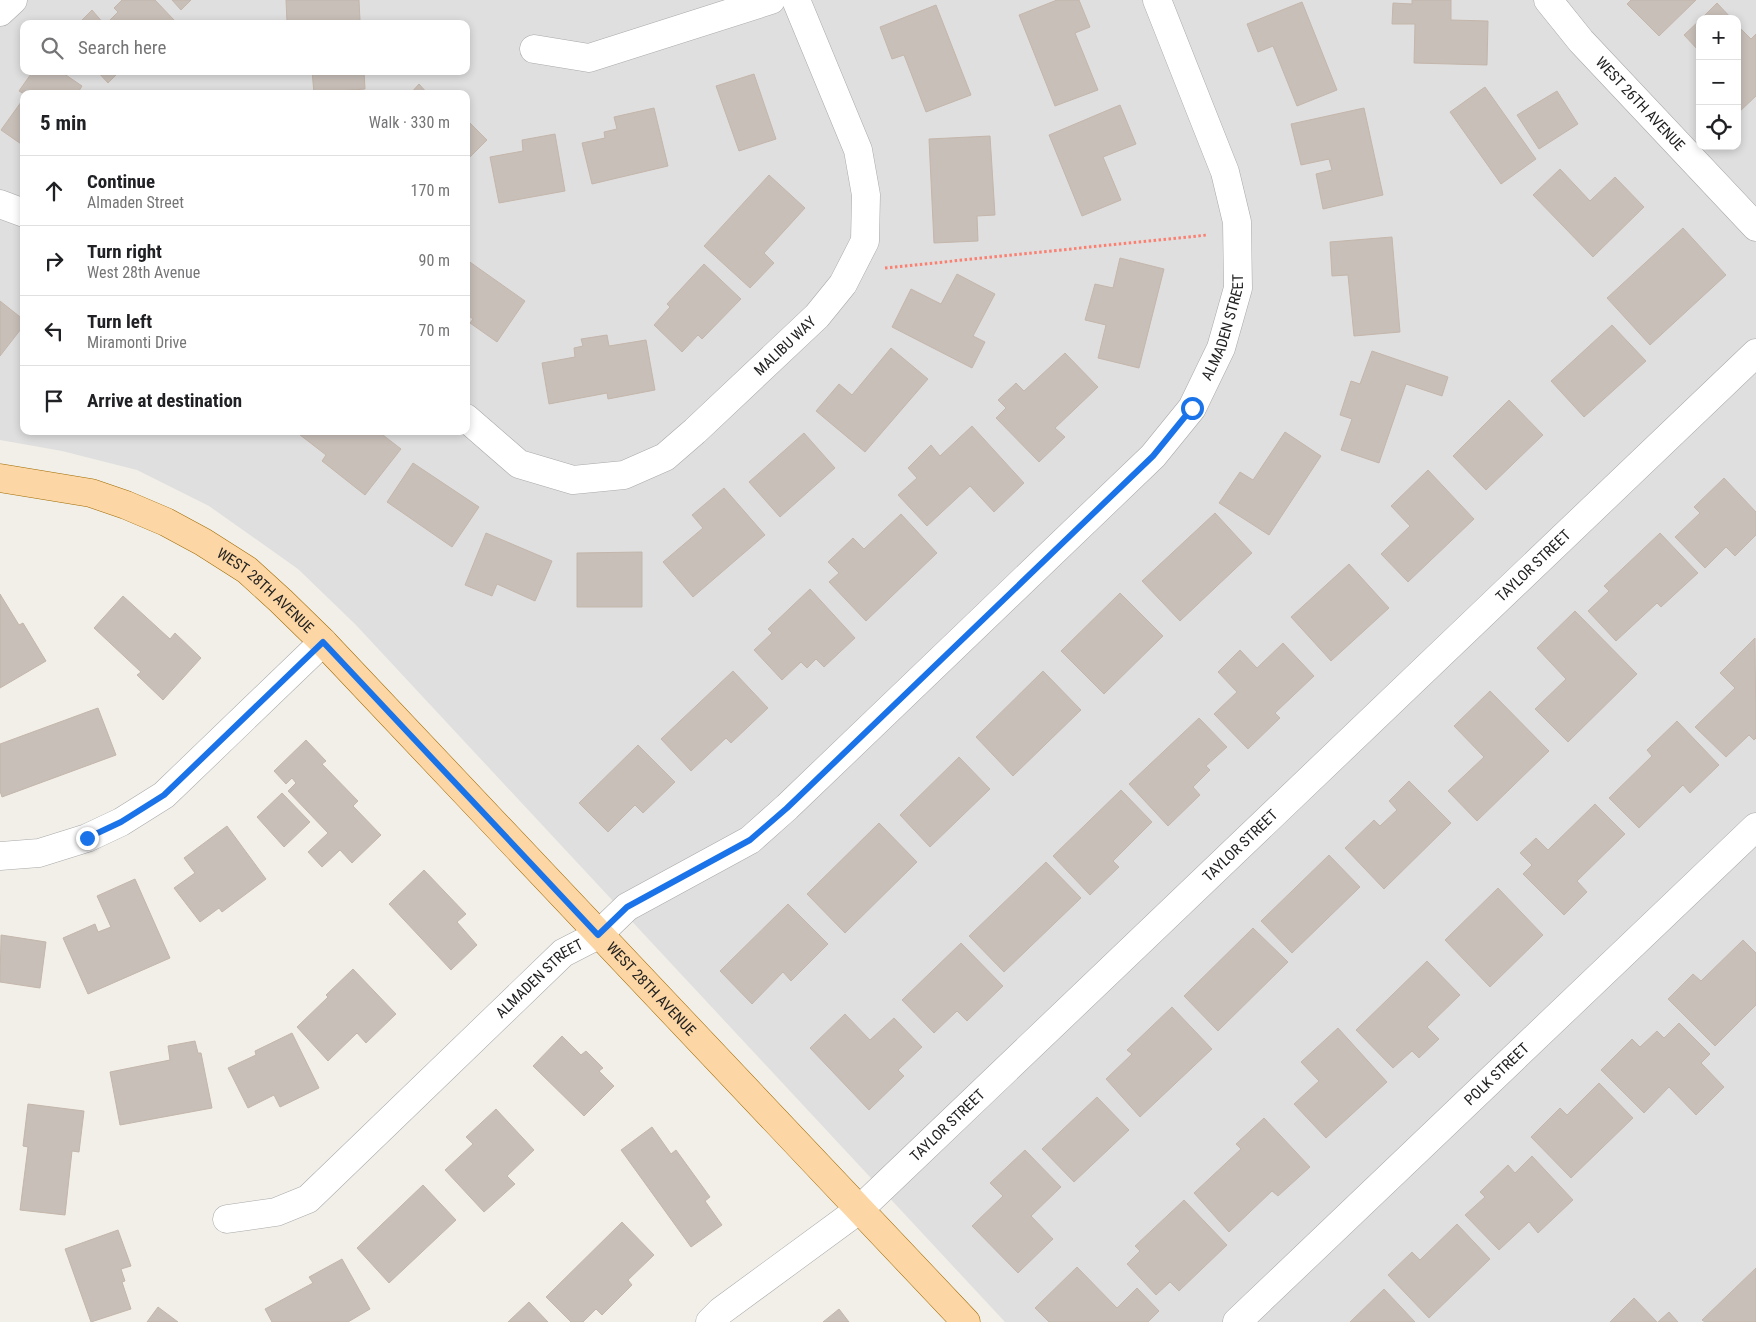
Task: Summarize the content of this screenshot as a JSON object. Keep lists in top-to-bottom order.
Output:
{
  "streets": {
    "main road": ["WEST 28TH AVENUE"],
    "street": [
      "WEST 26TH AVENUE",
      "ALMADEN STREET",
      "MALIBU WAY",
      "TAYLOR STREET",
      "POLK STREET"
    ]
  },
  "crossings": [
    ["ALMADEN STREET", "WEST 28TH AVENUE"],
    ["TAYLOR STREET", "WEST 28TH AVENUE"]
  ],
  "page": {
    "map_buttons": ["+", "−"],
    "search": "Search here",
    "heading": ["5 min", "Walk · 330 m"],
    "list": [
      ["Continue", "Almaden Street", "170 m"],
      ["Turn right", "West 28th Avenue", "90 m"],
      ["Turn left", "Miramonti Drive", "70 m"],
      "Arrive at destination"
    ]
  }
}
